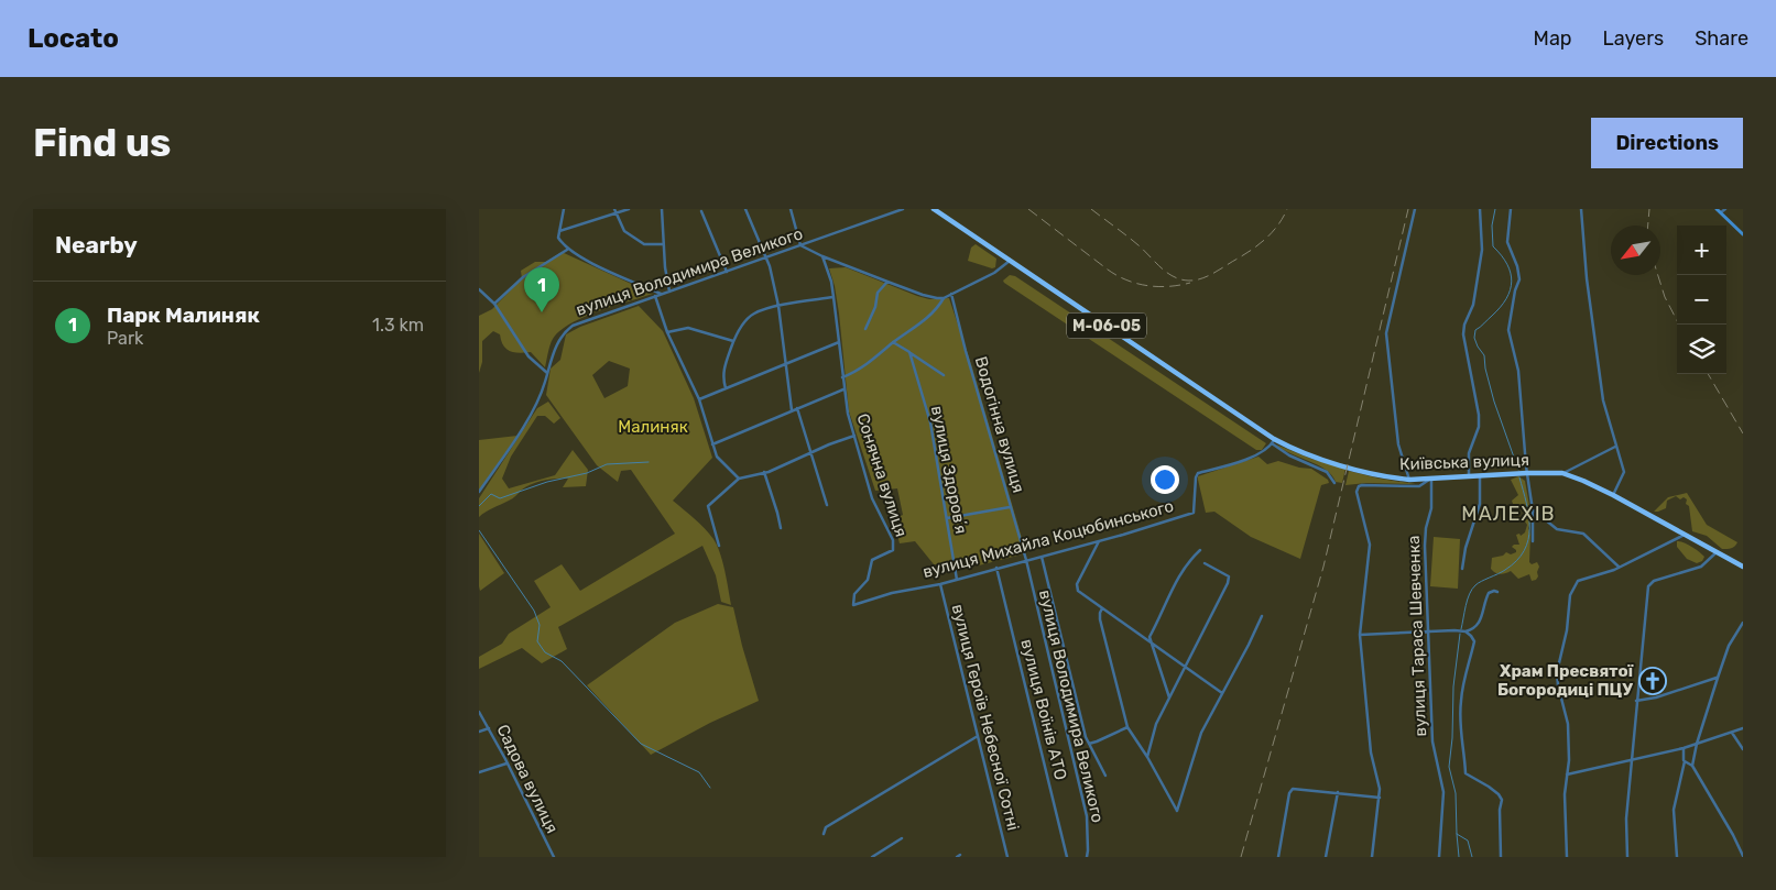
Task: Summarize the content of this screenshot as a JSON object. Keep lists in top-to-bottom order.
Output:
{
  "streets": {
    "highway": ["М-06-05", "Київська вулиця"],
    "street": [
      "вулиця Володимира Великого",
      "Водогінна вулиця",
      "вулиця Здоровʼя",
      "Сонячна вулиця",
      "вулиця Михайла Коцюбинського",
      "вулиця Тараса Шевченка",
      "вулиця Воїнів АТО",
      "вулиця Героїв Небесної Сотні",
      "Садова вулиця"
    ]
  },
  "crossings": [
    ["вулиця Володимира Великого", "Водогінна вулиця"],
    ["вулиця Володимира Великого", "вулиця Михайла Коцюбинського"],
    ["М-06-05", "Київська вулиця"],
    ["Водогінна вулиця", "вулиця Михайла Коцюбинського"],
    ["Київська вулиця", "вулиця Михайла Коцюбинського"],
    ["Київська вулиця", "вулиця Тараса Шевченка"],
    ["вулиця Здоровʼя", "вулиця Михайла Коцюбинського"],
    ["Сонячна вулиця", "вулиця Михайла Коцюбинського"],
    ["вулиця Михайла Коцюбинського", "вулиця Воїнів АТО"],
    ["вулиця Михайла Коцюбинського", "вулиця Героїв Небесної Сотні"]
  ],
  "districts": ["МАЛЕХІВ"],
  "parks": ["Малиняк"],
  "places": {
    "church": ["Храм Пресвятої Богородиці ПЦУ"]
  },
  "north": "bottom left",
  "page": {
    "header": "Locato",
    "nav": ["Map", "Layers", "Share"],
    "buttons": "Directions",
    "title": "Find us",
    "heading": "Nearby",
    "map_buttons": ["+", "−"],
    "pins": "1",
    "list": [
      {
        "mark": "1",
        "name": "Парк Малиняк",
        "note": "Park",
        "value": "1.3 km"
      }
    ]
  }
}
